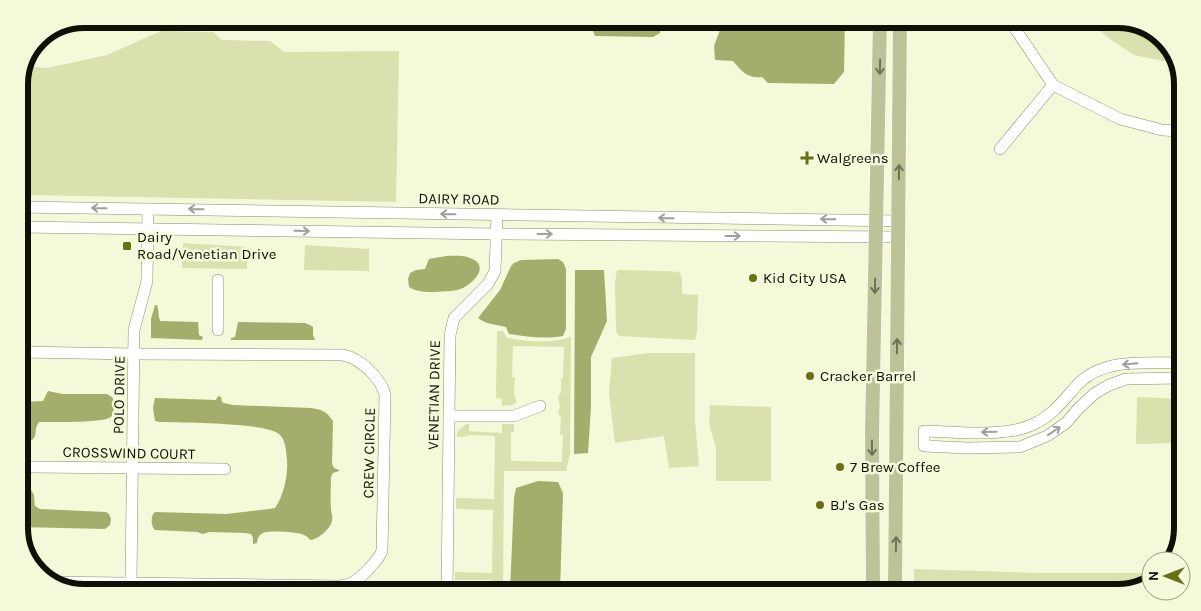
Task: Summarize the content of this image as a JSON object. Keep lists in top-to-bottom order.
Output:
{
  "streets": {
    "street": [
      "DAIRY ROAD",
      "POLO DRIVE",
      "VENETIAN DRIVE",
      "CROSSWIND COURT",
      "CREW CIRCLE"
    ]
  },
  "crossings": [
    ["DAIRY ROAD", "POLO DRIVE"],
    ["DAIRY ROAD", "VENETIAN DRIVE"],
    ["POLO DRIVE", "CROSSWIND COURT"],
    ["POLO DRIVE", "CREW CIRCLE"]
  ],
  "places": {
    "health": ["Walgreens"],
    "transit": ["Dairy Road/Venetian Drive"],
    "other": [
      "Kid City USA",
      "Cracker Barrel",
      "7 Brew Coffee",
      "BJ's Gas"
    ]
  },
  "north": "left"
}
